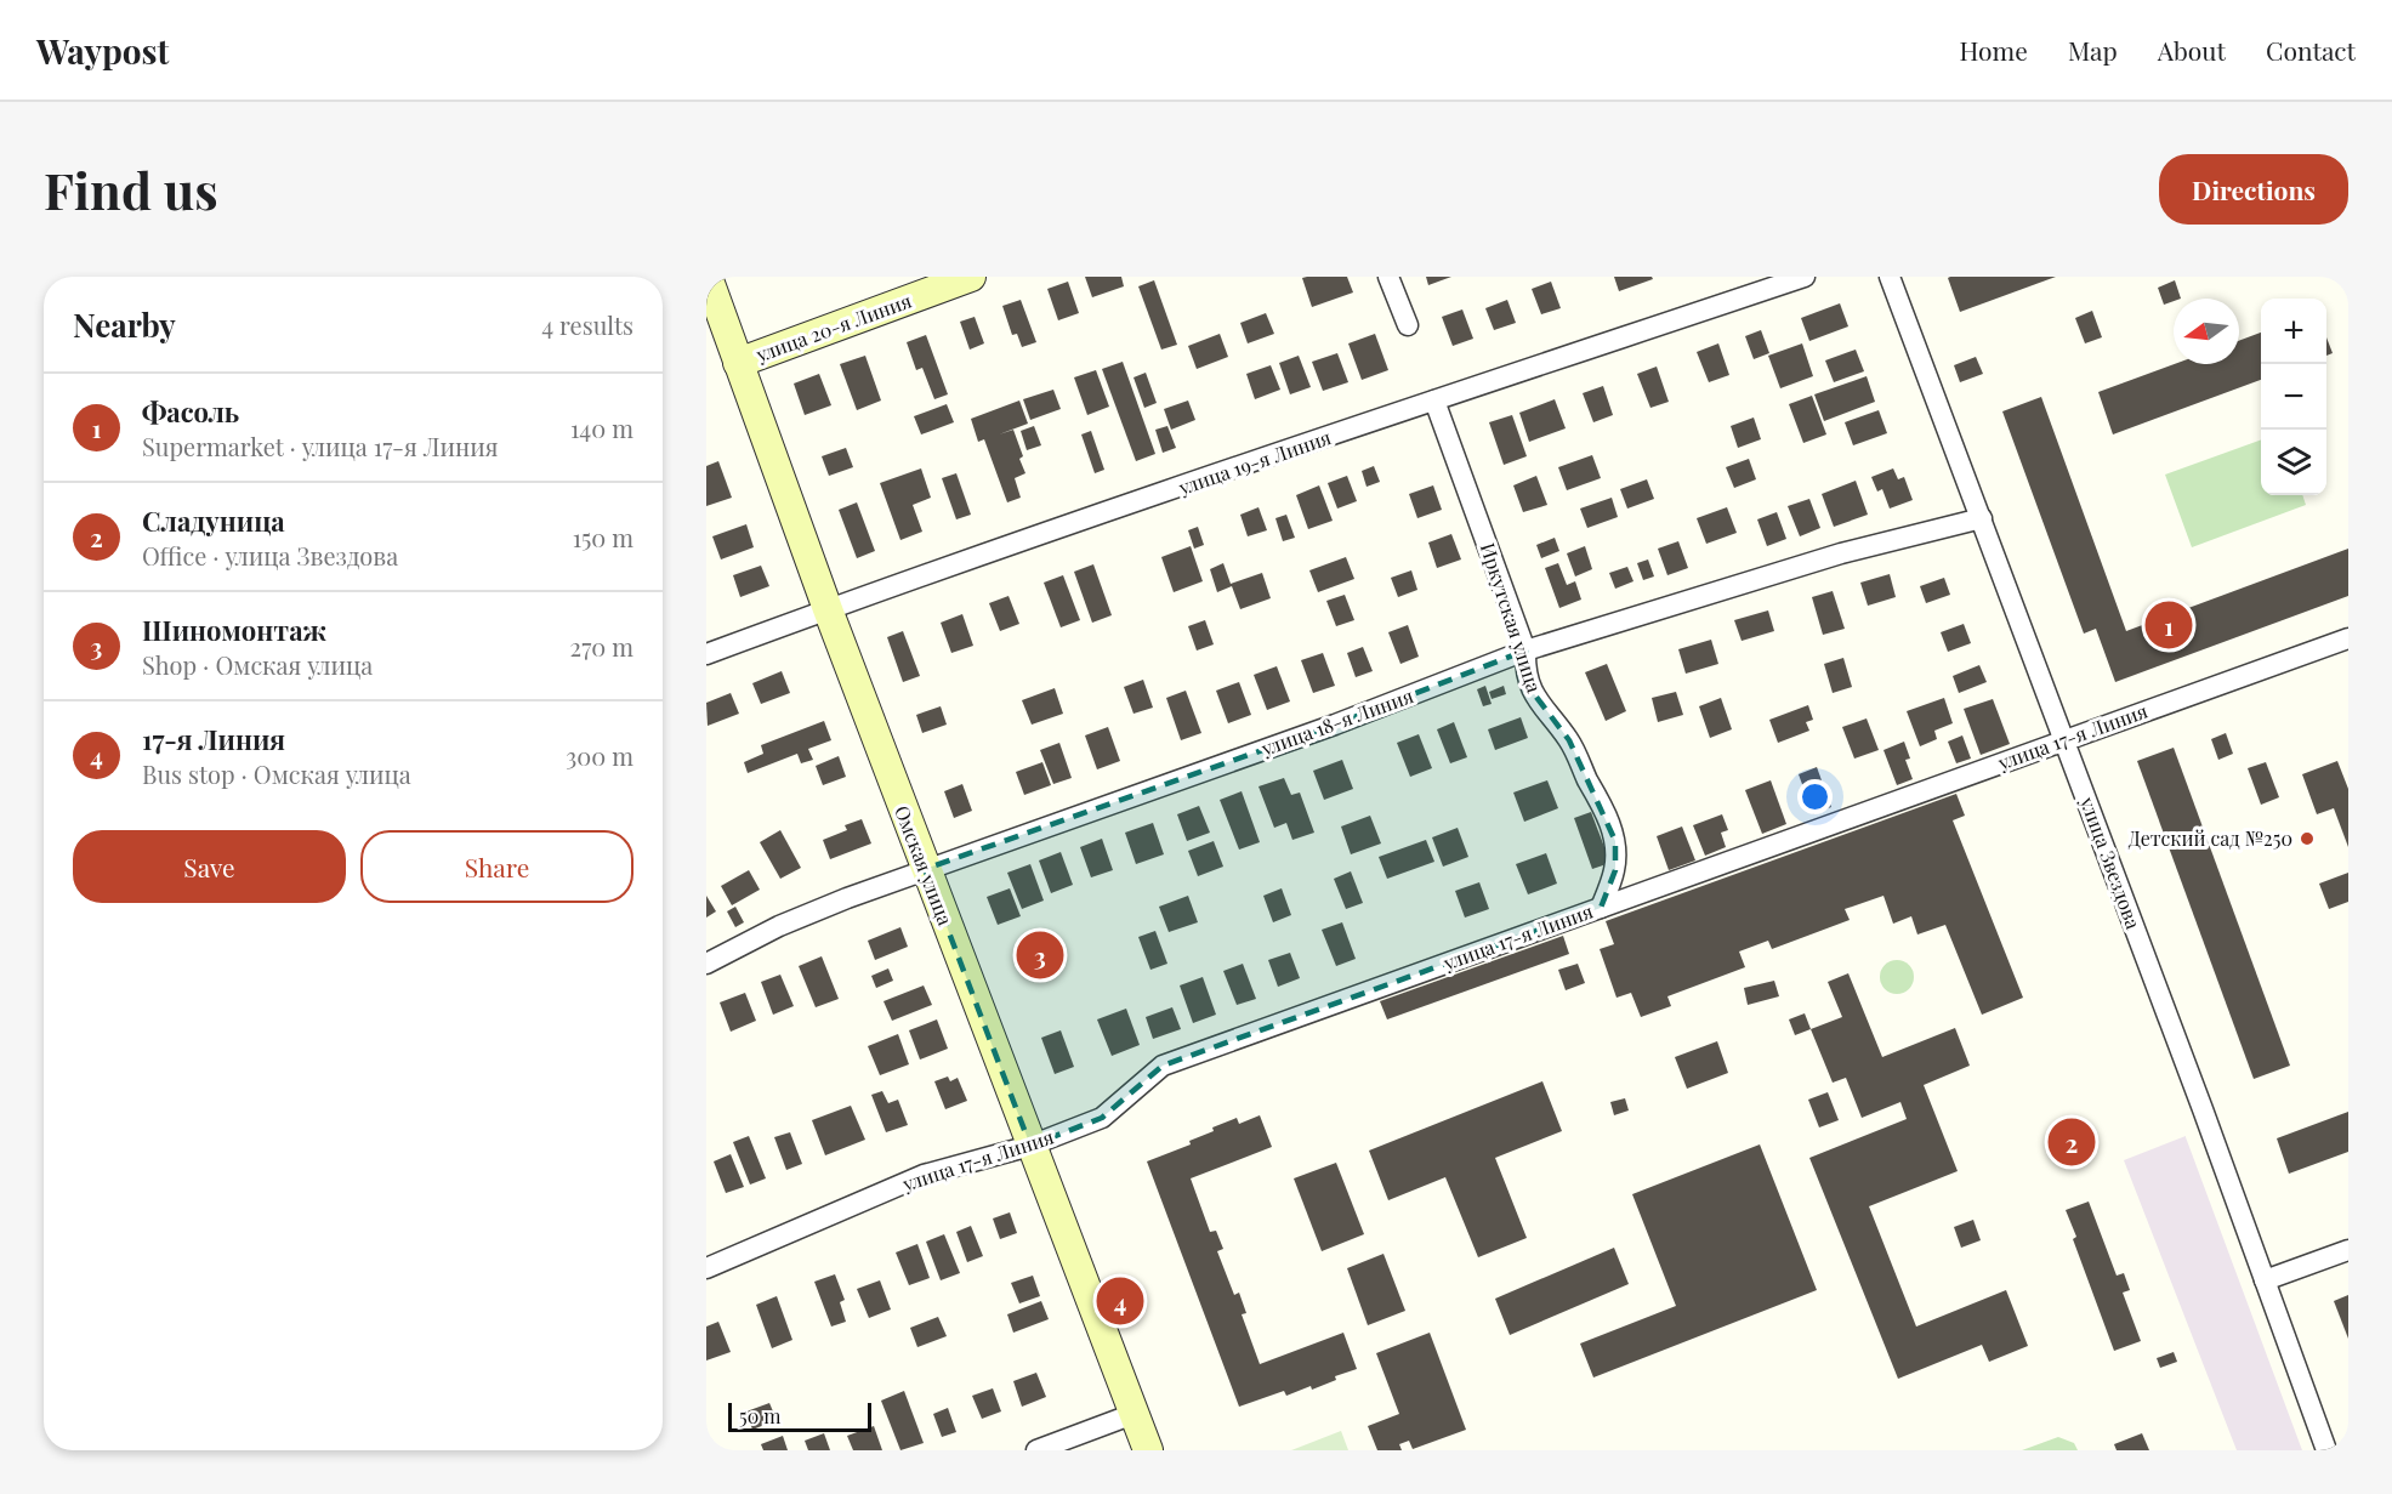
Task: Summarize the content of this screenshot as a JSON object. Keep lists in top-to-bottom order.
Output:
{
  "streets": {
    "main road": ["улица 20-я Линия", "Омская улица"],
    "street": [
      "улица 19-я Линия",
      "Иркутская улица",
      "улица 18-я Линия",
      "улица 17-я Линия",
      "улица Звездова"
    ]
  },
  "crossings": [
    ["улица 20-я Линия", "Омская улица"],
    ["улица 19-я Линия", "Иркутская улица"],
    ["улица 19-я Линия", "Омская улица"],
    ["Иркутская улица", "улица 18-я Линия"],
    ["Иркутская улица", "улица 17-я Линия"],
    ["улица 18-я Линия", "улица Звездова"],
    ["улица 18-я Линия", "Омская улица"],
    ["улица 17-я Линия", "улица Звездова"],
    ["улица 17-я Линия", "Омская улица"]
  ],
  "places": ["Детский сад №250"],
  "scale_bar": "50 m",
  "north": "left",
  "page": {
    "header": "Waypost",
    "nav": [
      "Home",
      "Map",
      "About",
      "Contact"
    ],
    "buttons": [
      "Directions",
      ["Save", "Share"]
    ],
    "title": "Find us",
    "heading": ["Nearby", "4 results"],
    "map_buttons": ["+", "−"],
    "list": [
      {
        "mark": "1",
        "name": "Фасоль",
        "note": "Supermarket · улица 17-я Линия",
        "value": "140 m"
      },
      {
        "mark": "2",
        "name": "Сладуница",
        "note": "Office · улица Звездова",
        "value": "150 m"
      },
      {
        "mark": "3",
        "name": "Шиномонтаж",
        "note": "Shop · Омская улица",
        "value": "270 m"
      },
      {
        "mark": "4",
        "name": "17-я Линия",
        "note": "Bus stop · Омская улица",
        "value": "300 m"
      }
    ],
    "pins": [
      "1",
      "3",
      "2",
      "4"
    ],
    "scale": "50 m"
  }
}
